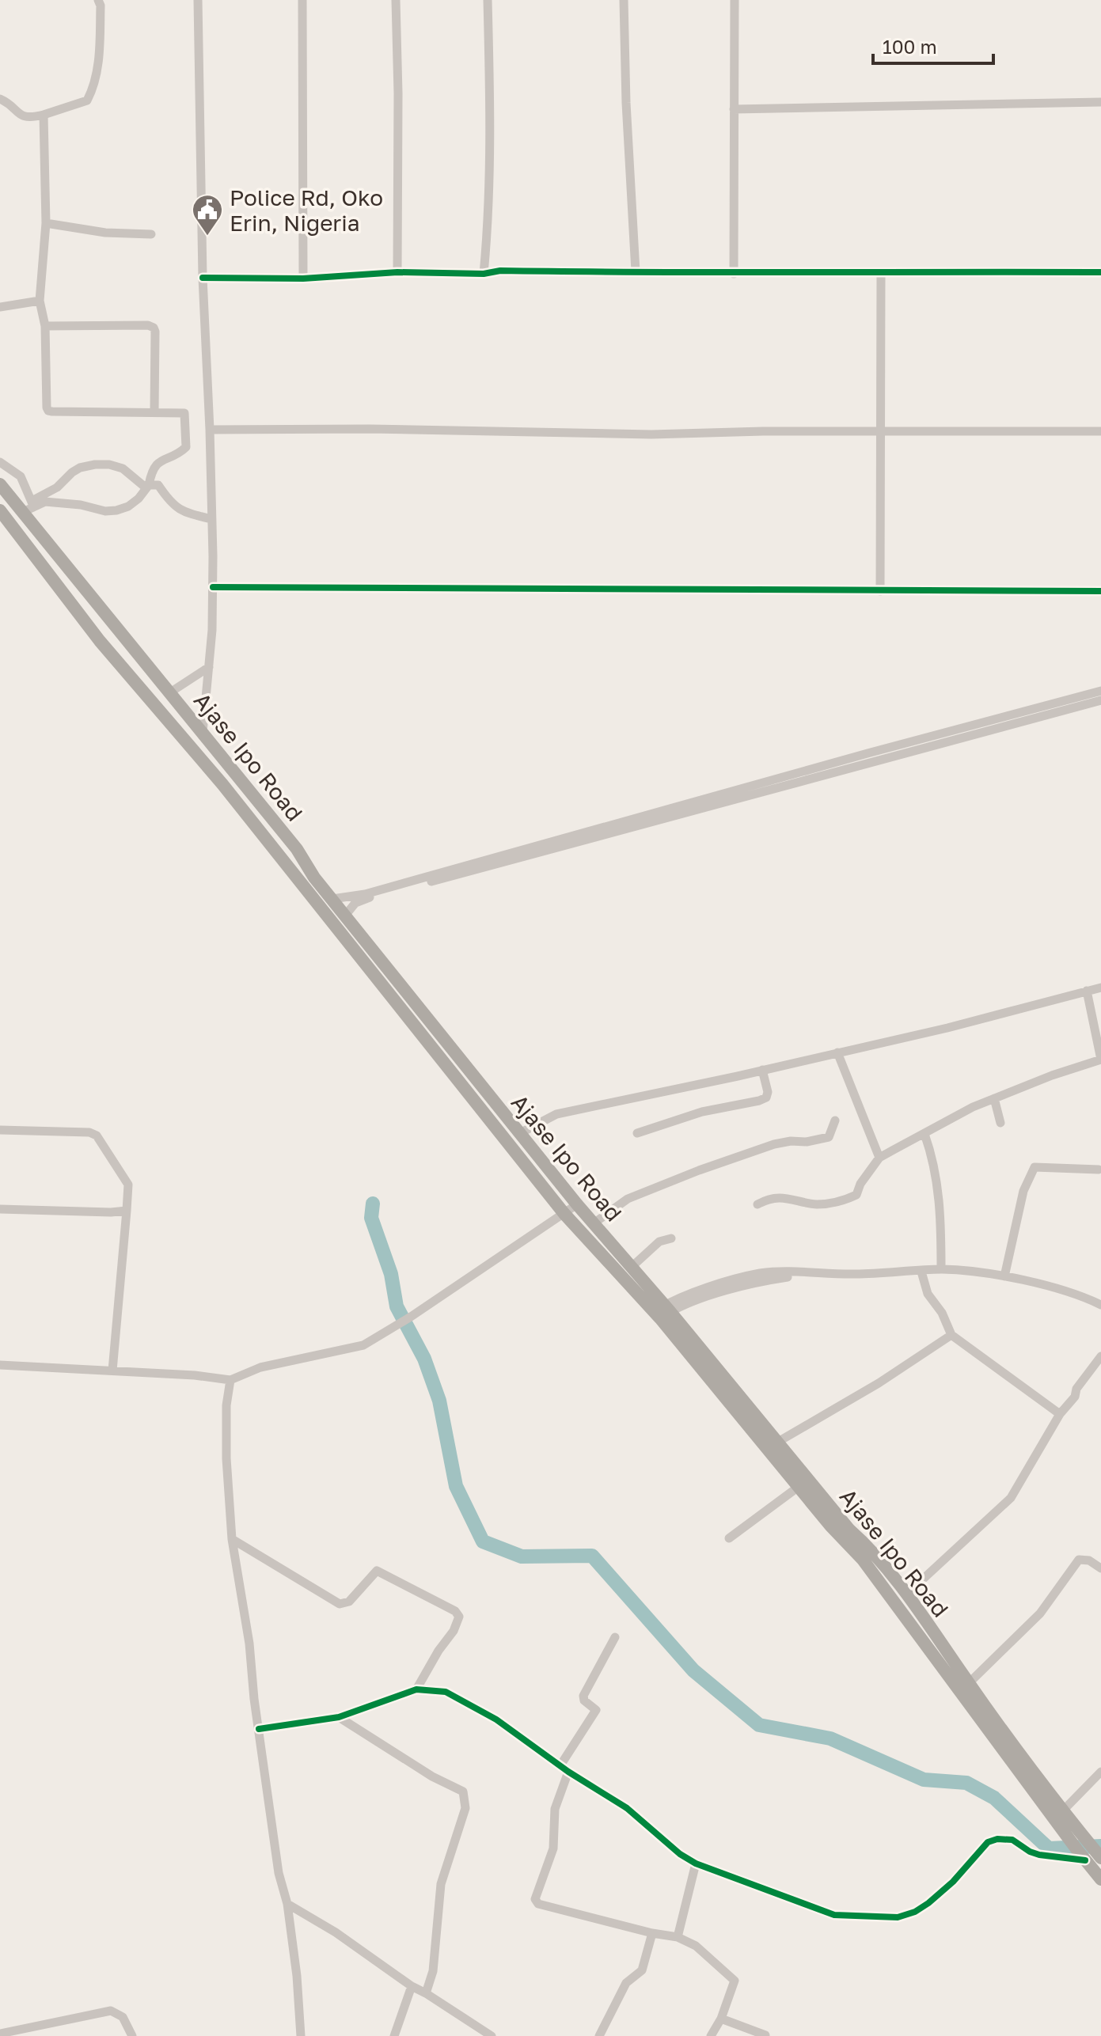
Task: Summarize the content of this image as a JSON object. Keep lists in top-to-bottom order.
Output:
{
  "streets": {
    "highway": ["Ajase Ipo Road"]
  },
  "places": {
    "public building": ["Police Rd, Oko Erin, Nigeria"]
  },
  "scale_bar": "100 m"
}
